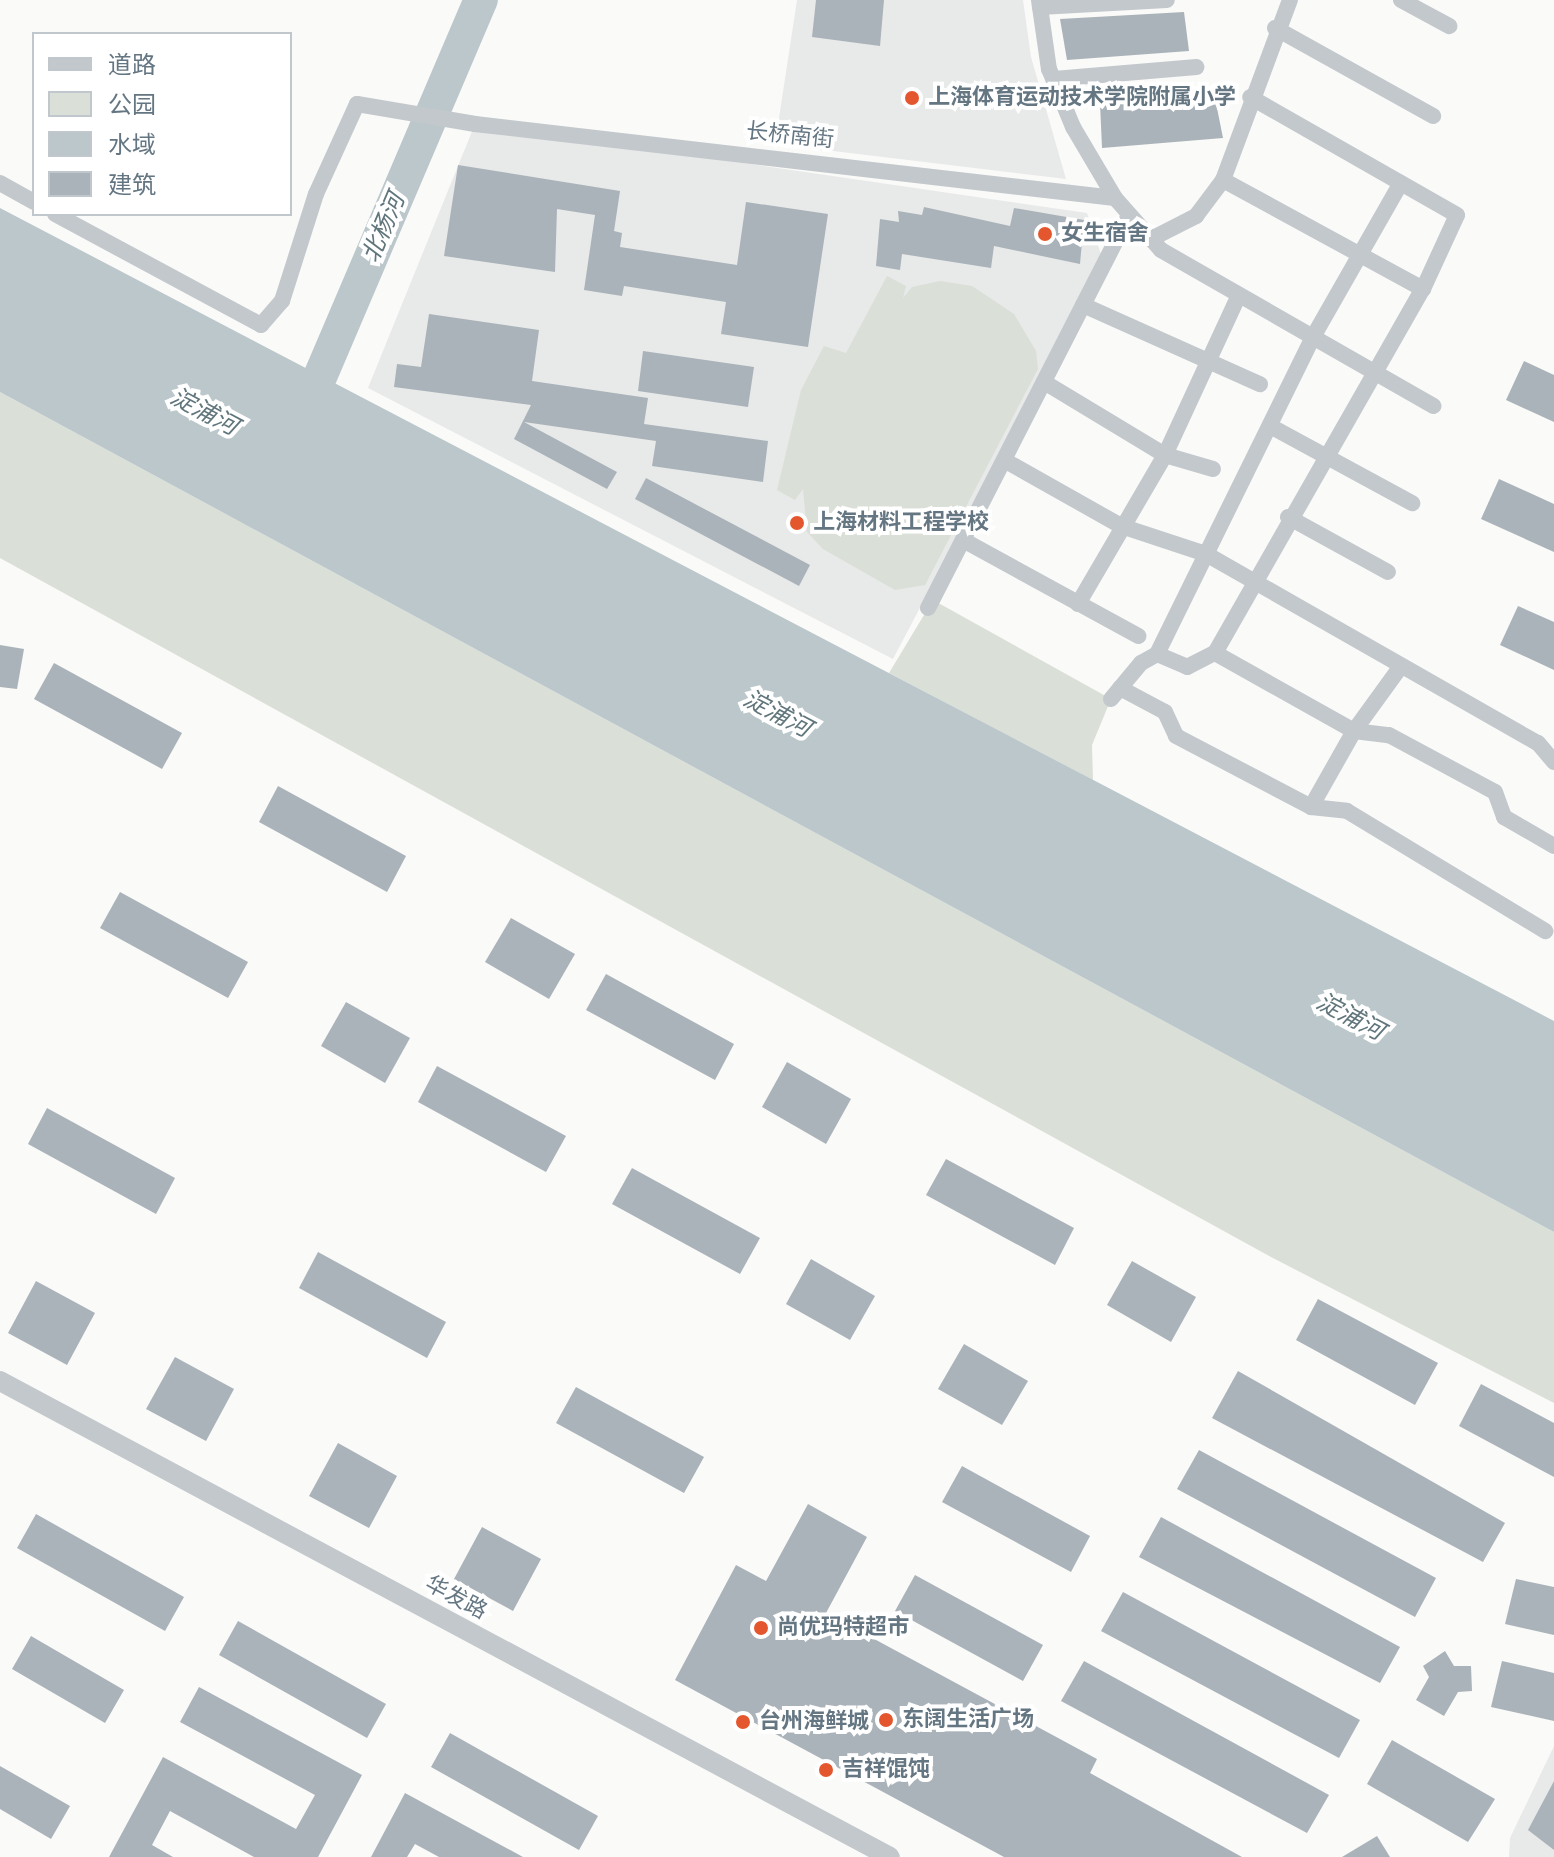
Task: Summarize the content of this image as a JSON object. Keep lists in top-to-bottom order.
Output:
{
  "streets": {
    "street": ["长桥南街", "华发路"]
  },
  "water": ["北杨河", "淀浦河"],
  "places": [
    "上海体育运动技术学院附属小学",
    "女生宿舍",
    "上海材料工程学校",
    "尚优玛特超市",
    "东阔生活广场",
    "台州海鲜城",
    "吉祥馄饨"
  ],
  "legend": [
    "道路",
    "公园",
    "水域",
    "建筑"
  ]
}
